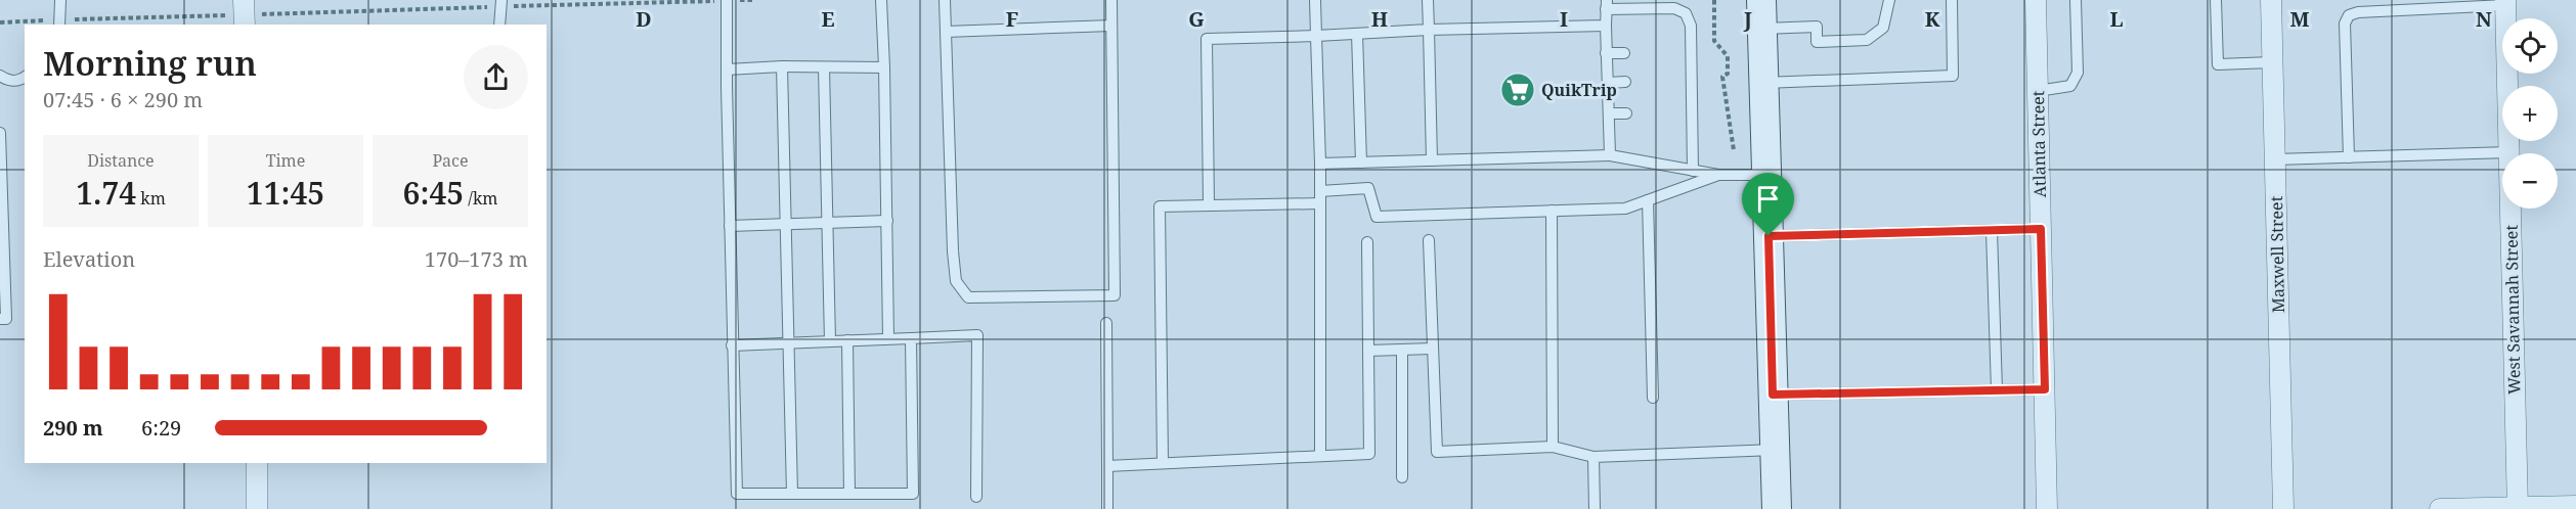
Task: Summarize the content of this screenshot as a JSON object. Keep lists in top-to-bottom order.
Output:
{
  "streets": {
    "street": ["Atlanta Street", "Maxwell Street", "West Savannah Street"]
  },
  "places": {
    "supermarket": ["QuikTrip"]
  },
  "page": {
    "map_buttons": ["+", "−"],
    "heading": ["Morning run", "07:45 · 6 × 290 m"],
    "stats": [
      ["Distance", "1.74 km"],
      ["Time", "11:45"],
      ["Pace", "6:45 /km"]
    ],
    "chart": ["Elevation", "170–173 m"],
    "list": [
      {
        "name": "290 m",
        "note": "6:29"
      }
    ]
  },
  "grid": {
    "columns": [
      "D",
      "E",
      "F",
      "G",
      "H",
      "I",
      "J",
      "K",
      "L",
      "M",
      "N"
    ]
  }
}
